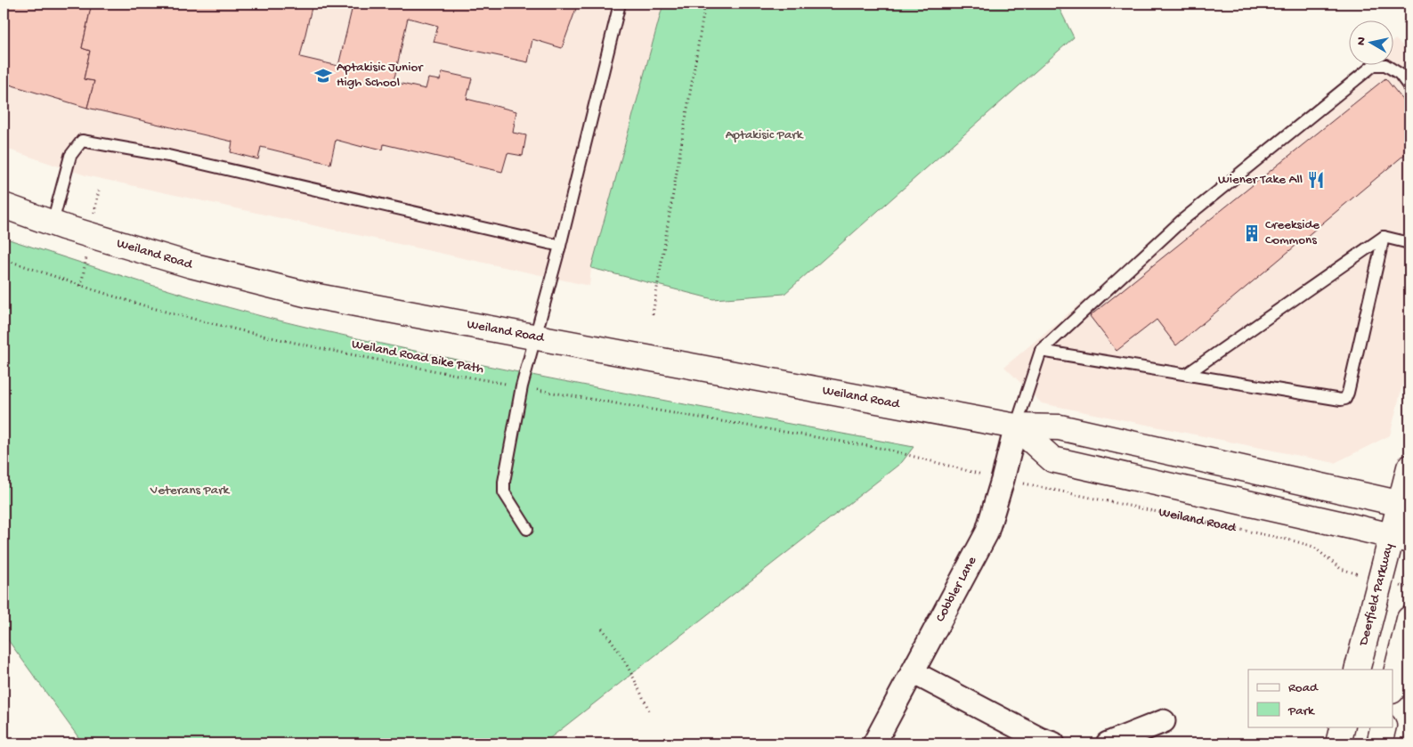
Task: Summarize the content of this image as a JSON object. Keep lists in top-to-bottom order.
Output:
{
  "streets": {
    "main road": ["Weiland Road", "Deerfield Parkway"],
    "street": ["Cobbler Lane"],
    "path": ["Weiland Road Bike Path"]
  },
  "crossings": [
    ["Weiland Road", "Weiland Road Bike Path"],
    ["Weiland Road", "Cobbler Lane"],
    ["Weiland Road", "Deerfield Parkway"]
  ],
  "parks": ["Aptakisic Park", "Veterans Park"],
  "places": {
    "school or university": ["Aptakisic Junior High School"],
    "restaurant": ["Wiener Take All"],
    "building": ["Creekside Commons"]
  },
  "legend": ["Road", "Park"],
  "north": "left"
}
